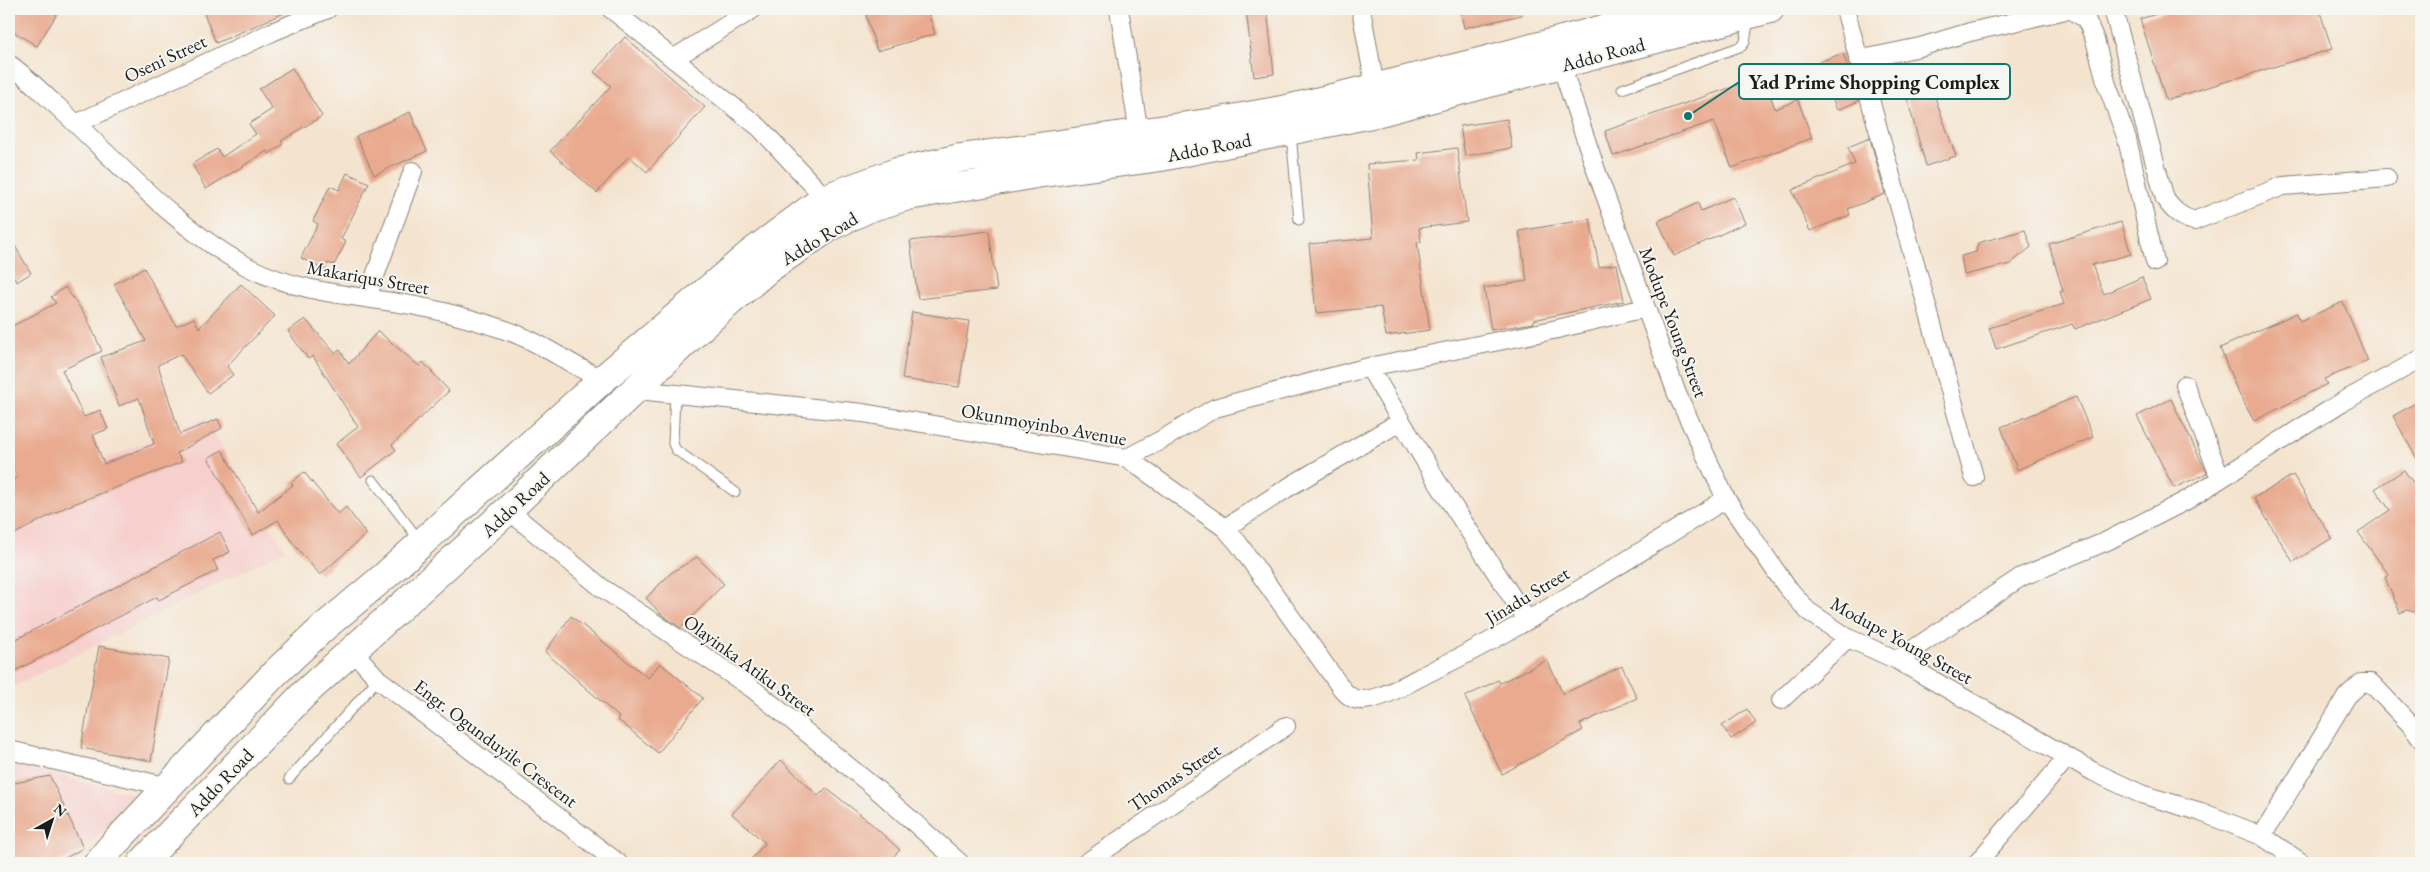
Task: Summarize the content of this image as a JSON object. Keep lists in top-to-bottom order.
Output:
{
  "streets": {
    "main road": ["Addo Road"],
    "street": [
      "Oseni Street",
      "Makariqus Street",
      "Modupe Young Street",
      "Okunmoyinbo Avenue",
      "Jinadu Street",
      "Olayinka Atiku Street",
      "Engr. Ogunduyile Crescent",
      "Thomas Street"
    ]
  },
  "crossings": [
    ["Addo Road", "Makariqus Street"],
    ["Addo Road", "Modupe Young Street"],
    ["Addo Road", "Okunmoyinbo Avenue"],
    ["Addo Road", "Olayinka Atiku Street"],
    ["Addo Road", "Engr. Ogunduyile Crescent"],
    ["Oseni Street", "Makariqus Street"],
    ["Modupe Young Street", "Jinadu Street"],
    ["Okunmoyinbo Avenue", "Jinadu Street"]
  ],
  "places": ["Yad Prime Shopping Complex"],
  "north": "top right"
}
